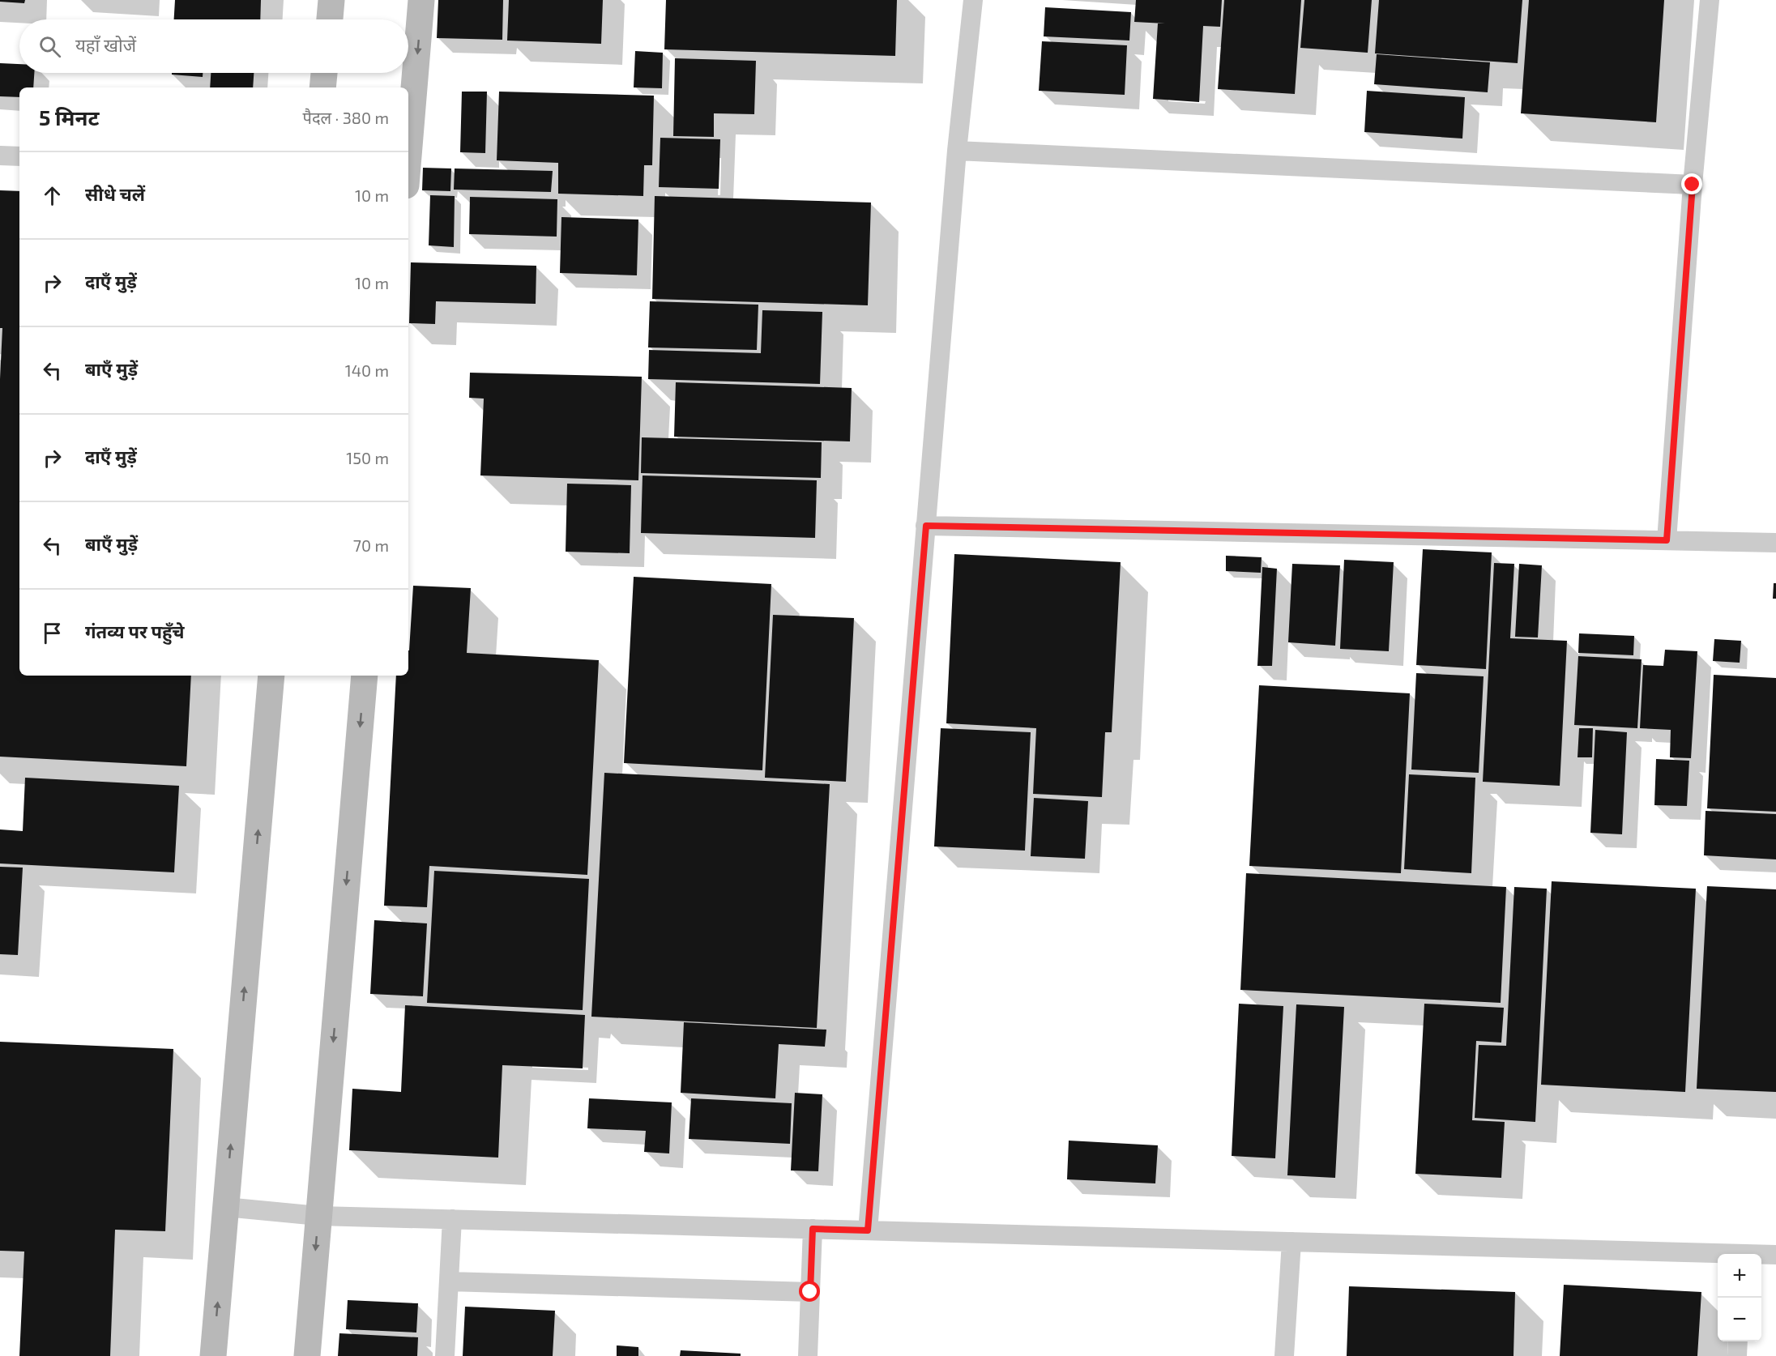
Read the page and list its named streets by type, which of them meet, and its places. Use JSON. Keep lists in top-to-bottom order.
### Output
{
  "page": {
    "search": "यहाँ खोजें",
    "heading": ["5 मिनट", "पैदल · 380 m"],
    "list": [
      ["सीधे चलें", "10 m"],
      ["दाएँ मुड़ें", "10 m"],
      ["बाएँ मुड़ें", "140 m"],
      ["दाएँ मुड़ें", "150 m"],
      ["बाएँ मुड़ें", "70 m"],
      "गंतव्य पर पहुँचे"
    ],
    "map_buttons": ["+", "−"]
  }
}
